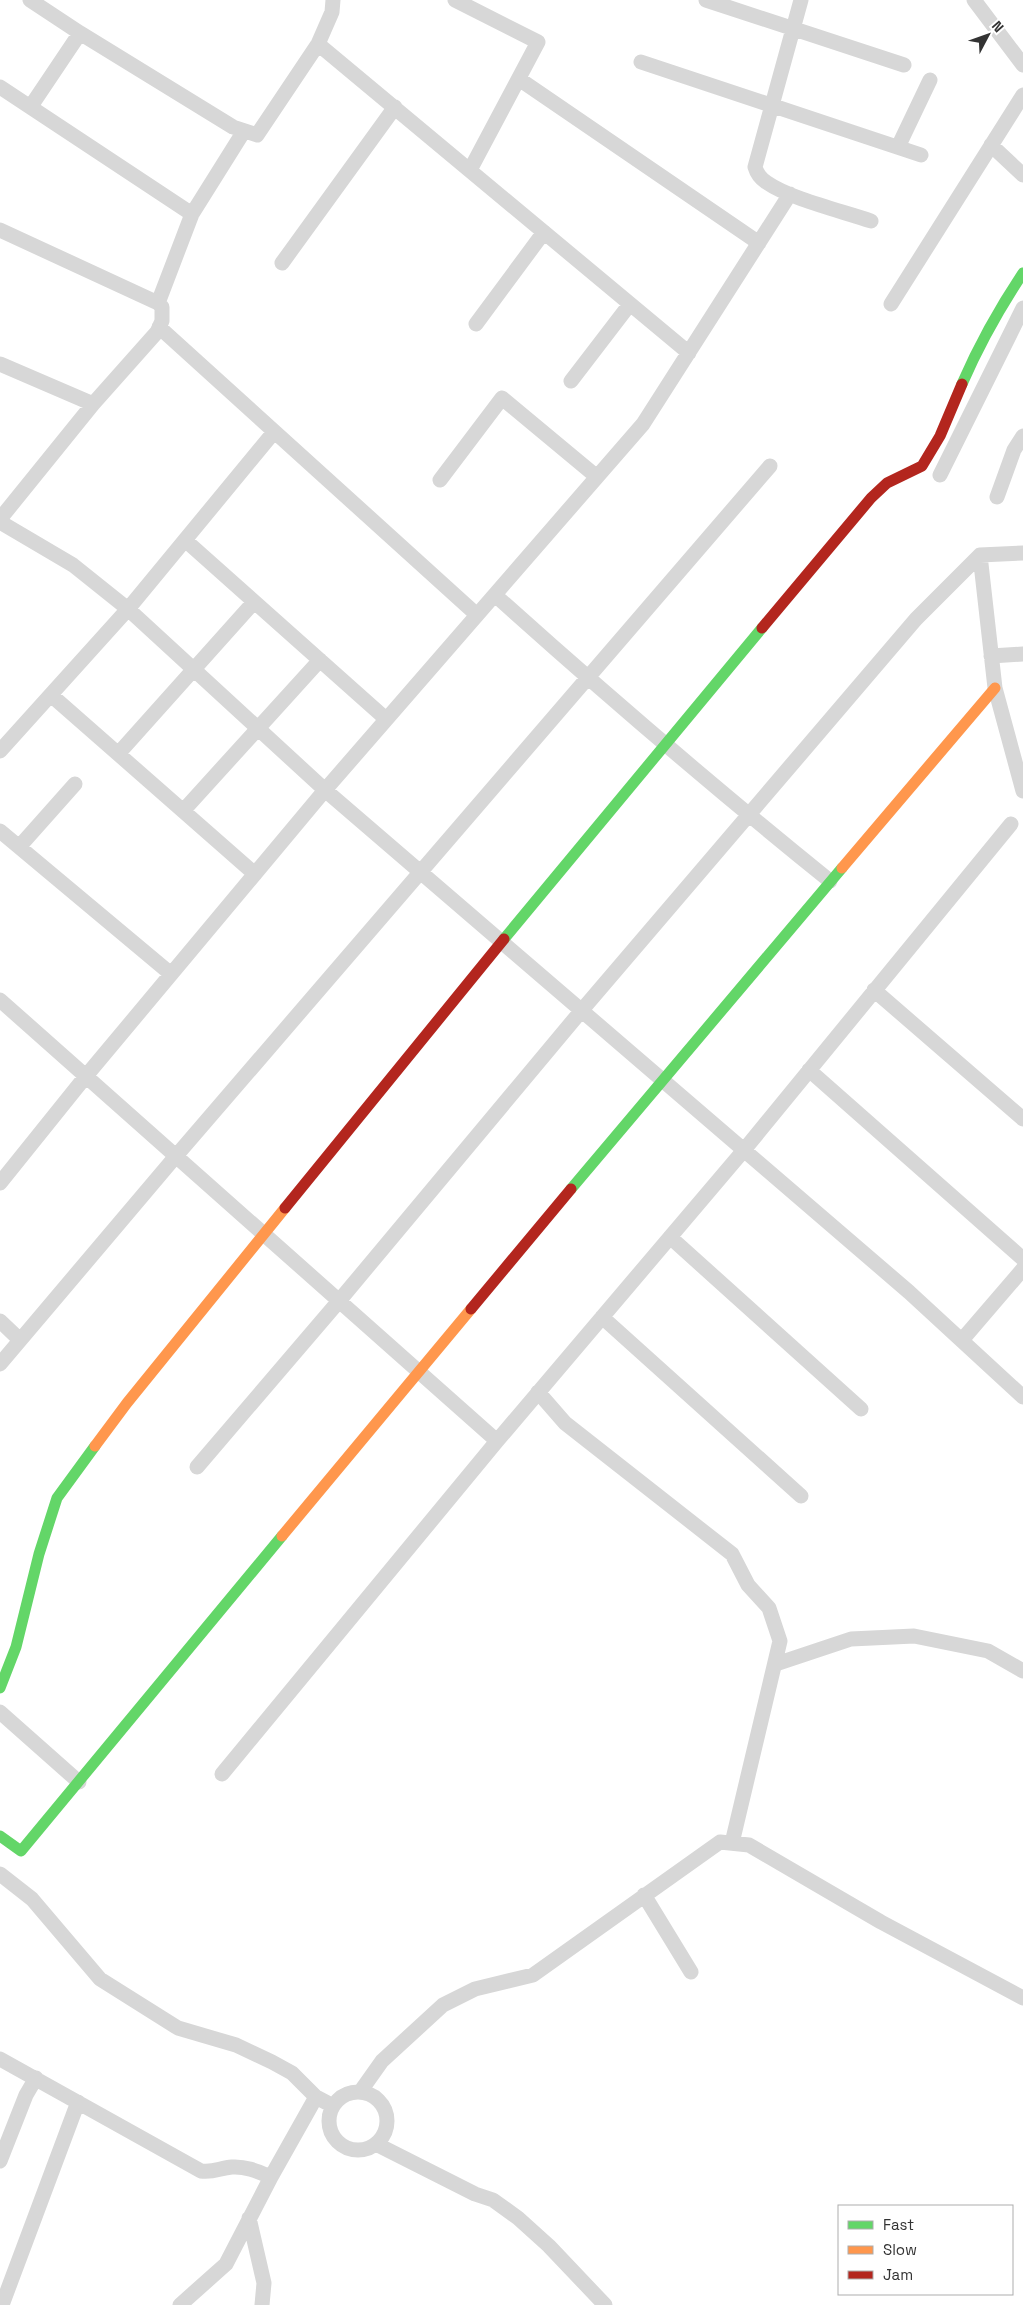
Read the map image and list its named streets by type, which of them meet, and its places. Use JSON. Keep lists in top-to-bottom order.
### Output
{
  "legend": ["Fast", "Slow", "Jam"],
  "north": "top right"
}
